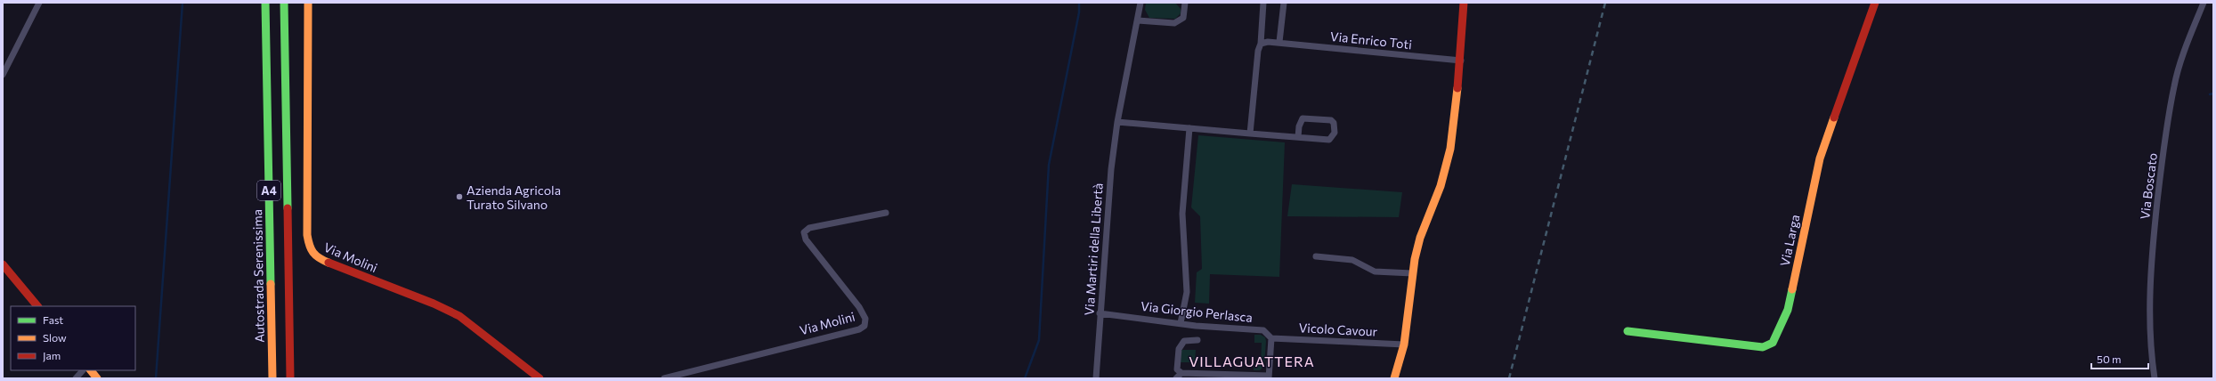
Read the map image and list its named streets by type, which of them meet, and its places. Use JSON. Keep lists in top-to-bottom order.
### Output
{
  "streets": {
    "main road": [
      "A4",
      "Via Larga",
      "Via Molini",
      "Autostrada Serenissima"
    ],
    "street": [
      "Via Enrico Toti",
      "Via Boscato",
      "Via Martiri della Libertà",
      "Via Giorgio Perlasca",
      "Vicolo Cavour"
    ]
  },
  "crossings": [
    ["Via Martiri della Libertà", "Via Giorgio Perlasca"],
    ["Via Giorgio Perlasca", "Vicolo Cavour"]
  ],
  "districts": ["VILLAGUATTERA"],
  "places": ["Azienda Agricola Turato Silvano"],
  "legend": ["Fast", "Slow", "Jam"],
  "scale_bar": "50 m"
}
